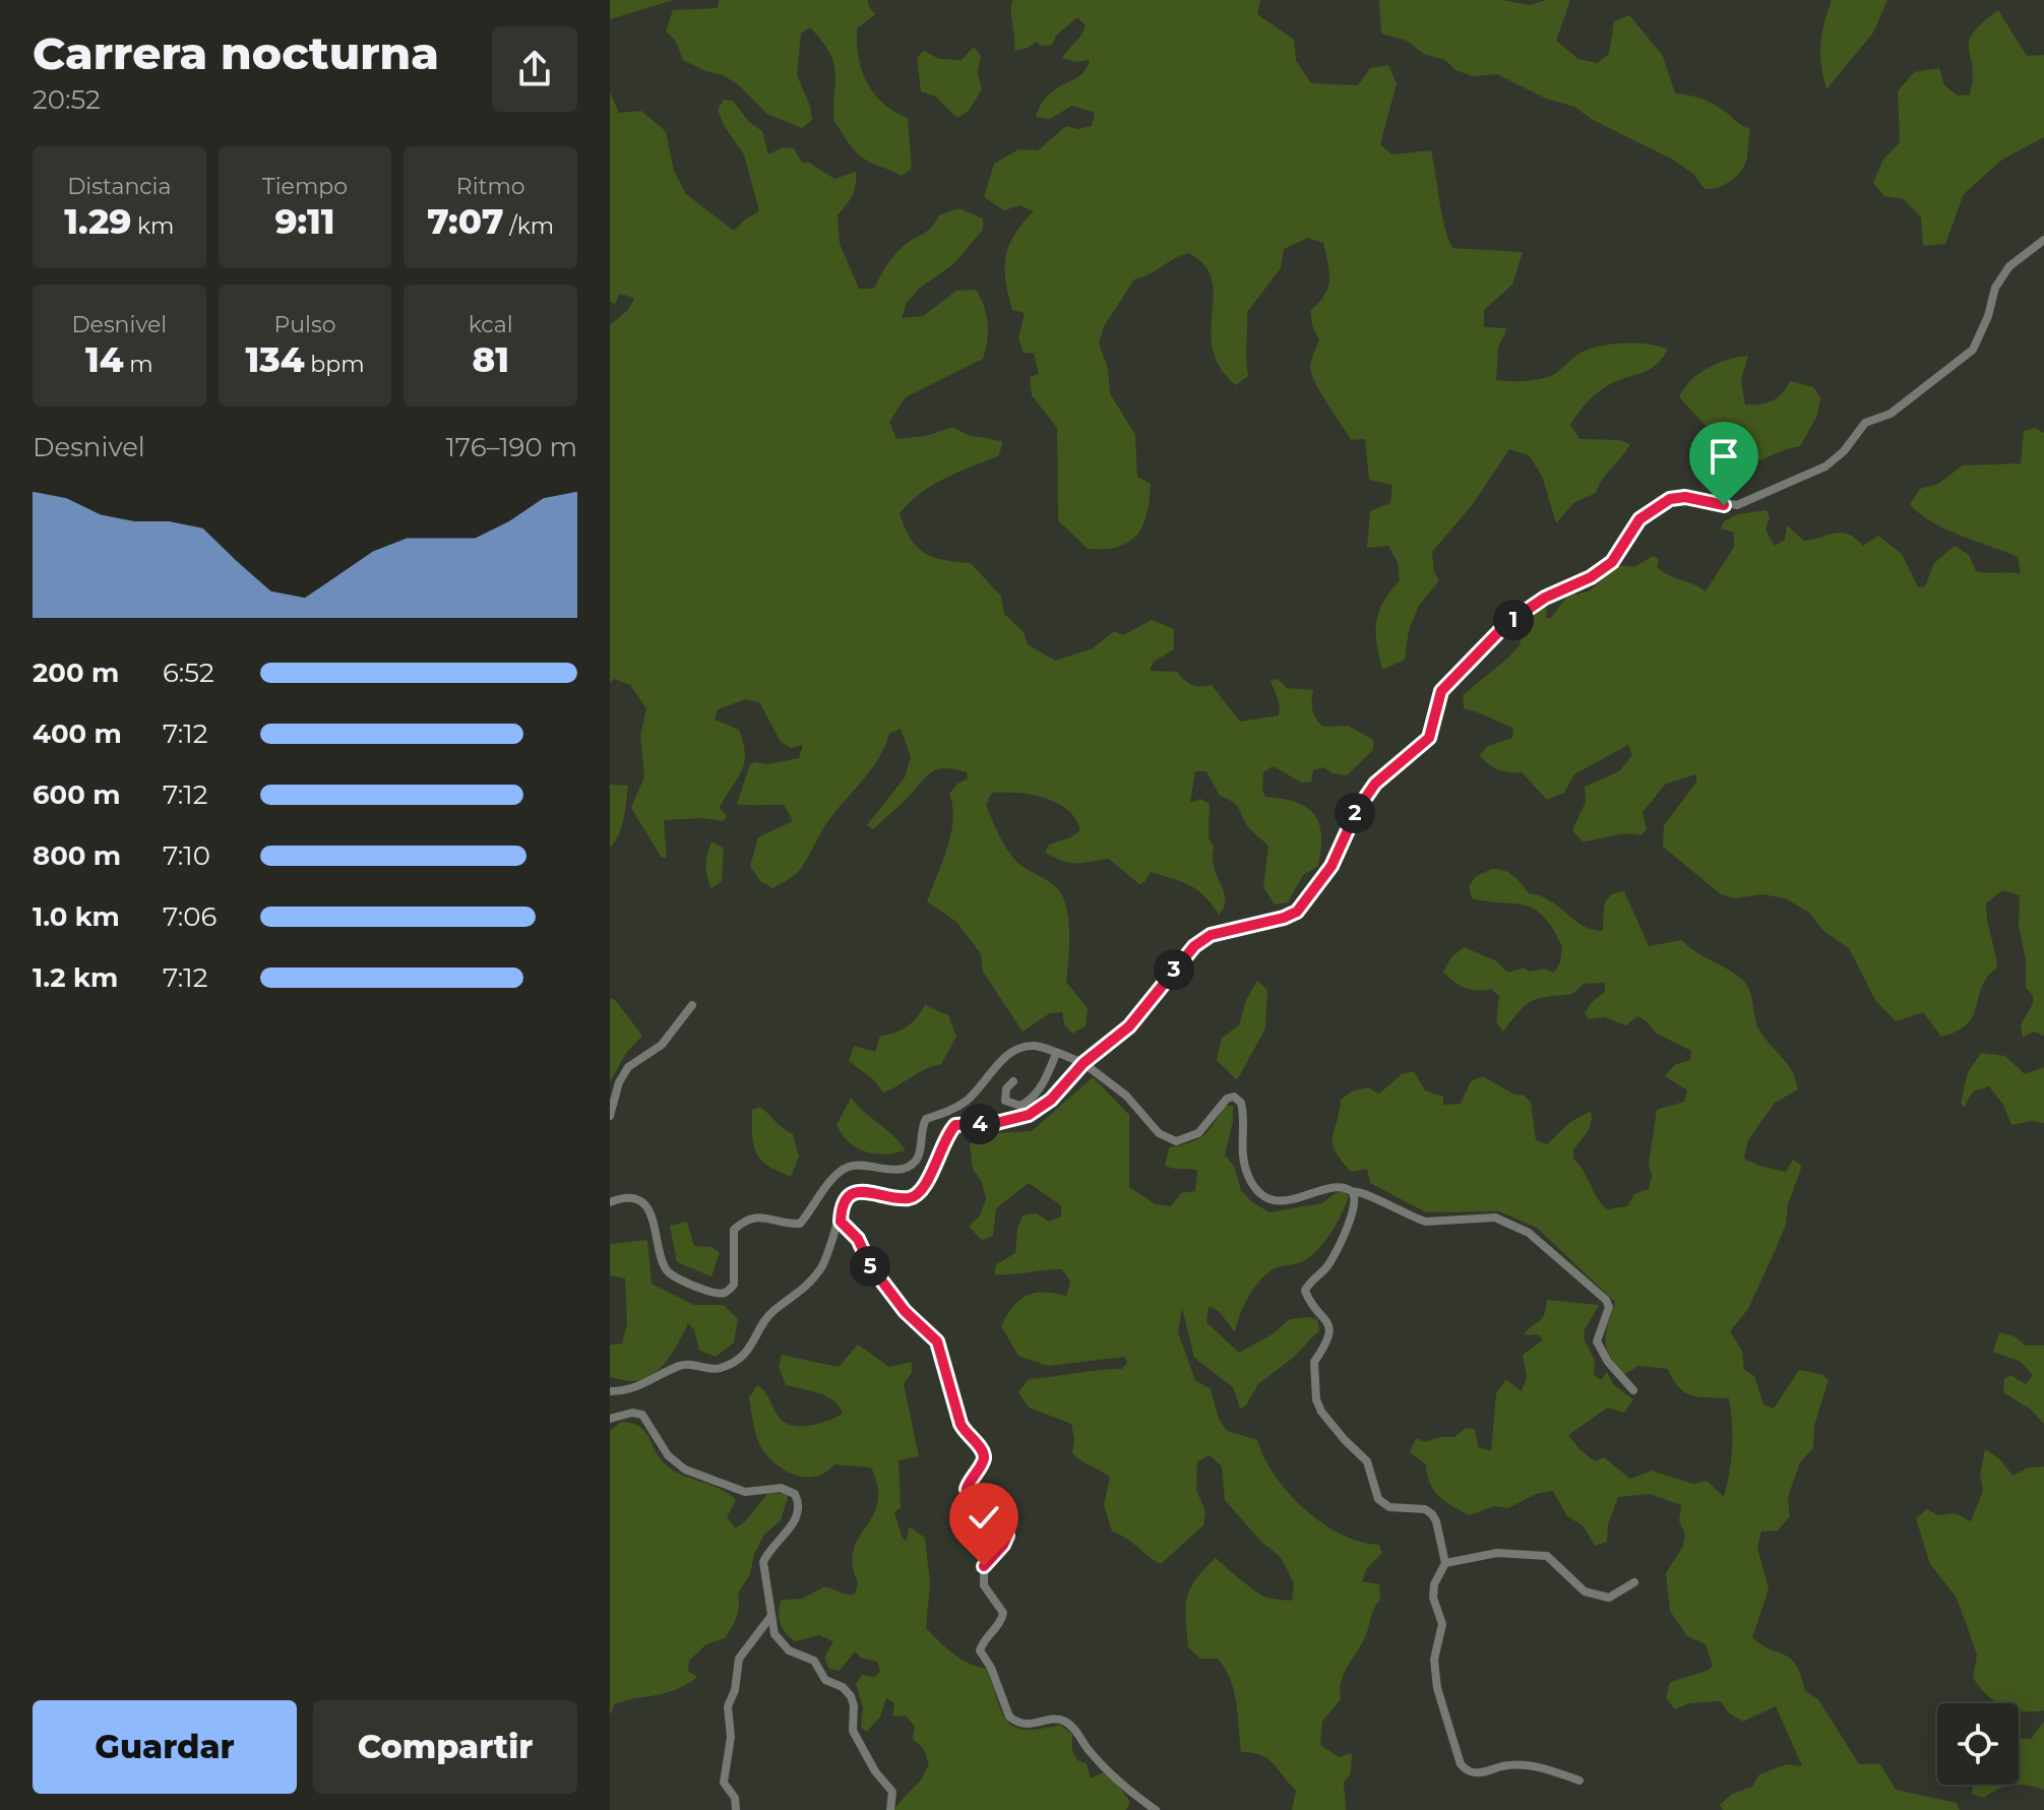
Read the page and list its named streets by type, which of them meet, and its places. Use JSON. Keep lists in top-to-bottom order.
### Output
{
  "page": {
    "heading": ["Carrera nocturna", "20:52"],
    "stats": [
      ["Distancia", "1.29 km"],
      ["Tiempo", "9:11"],
      ["Ritmo", "7:07 /km"],
      ["Desnivel", "14 m"],
      ["Pulso", "134 bpm"],
      ["kcal", "81"]
    ],
    "chart": ["Desnivel", "176–190 m"],
    "pins": [
      "1",
      "2",
      "3",
      "4",
      "5"
    ],
    "list": [
      {
        "name": "200 m",
        "note": "6:52"
      },
      {
        "name": "400 m",
        "note": "7:12"
      },
      {
        "name": "600 m",
        "note": "7:12"
      },
      {
        "name": "800 m",
        "note": "7:10"
      },
      {
        "name": "1.0 km",
        "note": "7:06"
      },
      {
        "name": "1.2 km",
        "note": "7:12"
      }
    ],
    "buttons": ["Guardar", "Compartir"]
  }
}
